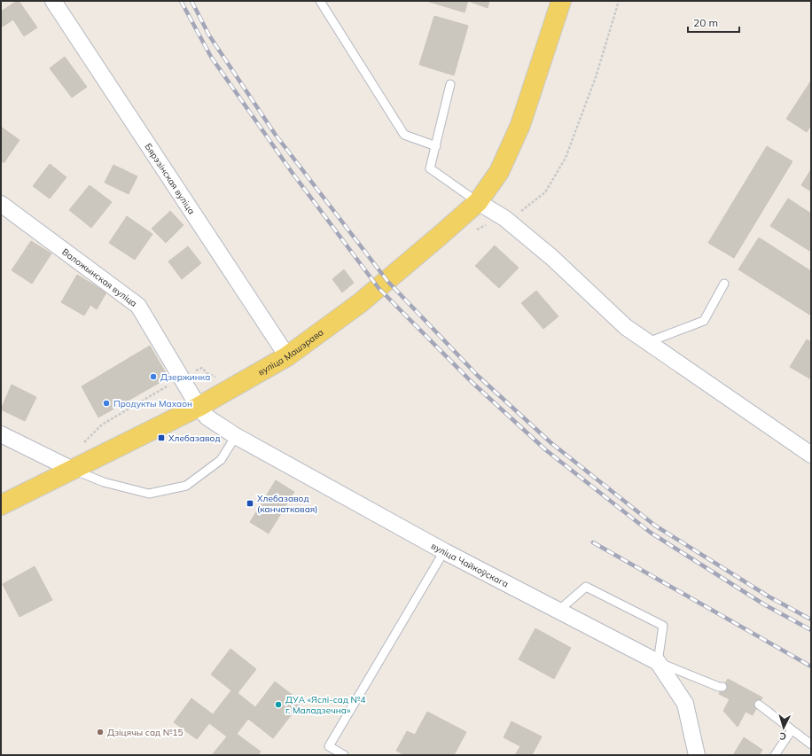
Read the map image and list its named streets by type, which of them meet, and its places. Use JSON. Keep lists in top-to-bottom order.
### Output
{
  "streets": {
    "main road": ["вуліца Машэрава"],
    "street": ["Бярэзінская вуліца", "Валожынская вуліца", "вуліца Чайкоўскага"]
  },
  "crossings": [
    ["Бярэзінская вуліца", "вуліца Машэрава"],
    ["Валожынская вуліца", "вуліца Машэрава"],
    ["Валожынская вуліца", "вуліца Чайкоўскага"],
    ["вуліца Машэрава", "вуліца Чайкоўскага"]
  ],
  "places": {
    "other": [
      "Дзержинка",
      "Продукты Махаон",
      "ДУА «Яслі-сад №4 г. Маладзечна»",
      "Дзіцячы сад №15"
    ],
    "transit": ["Хлебазавод", "Хлебазавод (канчатковая)"]
  },
  "scale_bar": "20 m",
  "north": "bottom"
}
